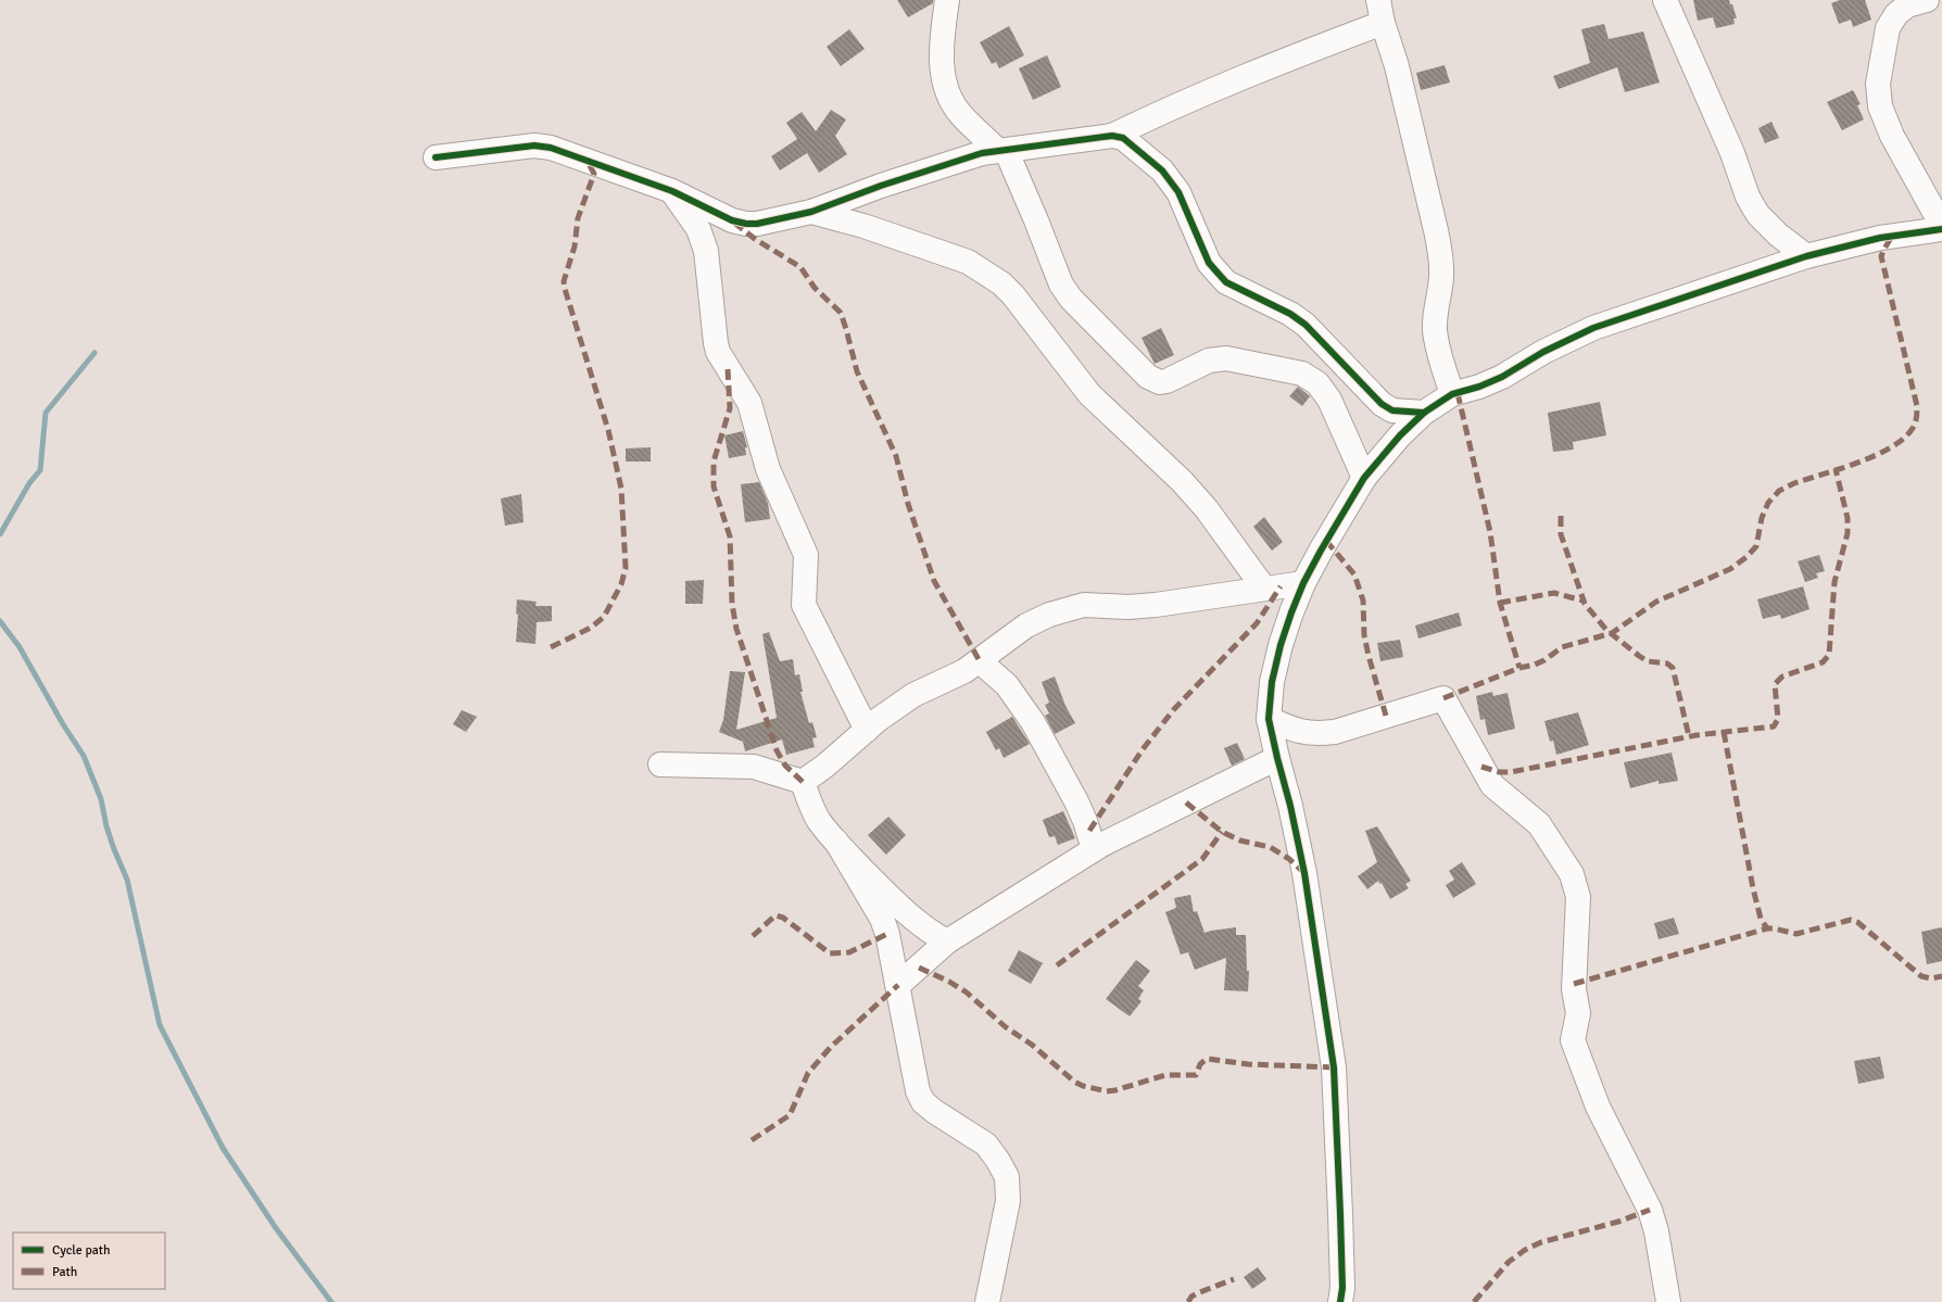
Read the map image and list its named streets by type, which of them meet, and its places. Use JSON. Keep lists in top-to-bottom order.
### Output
{
  "legend": ["Cycle path", "Path"]
}
